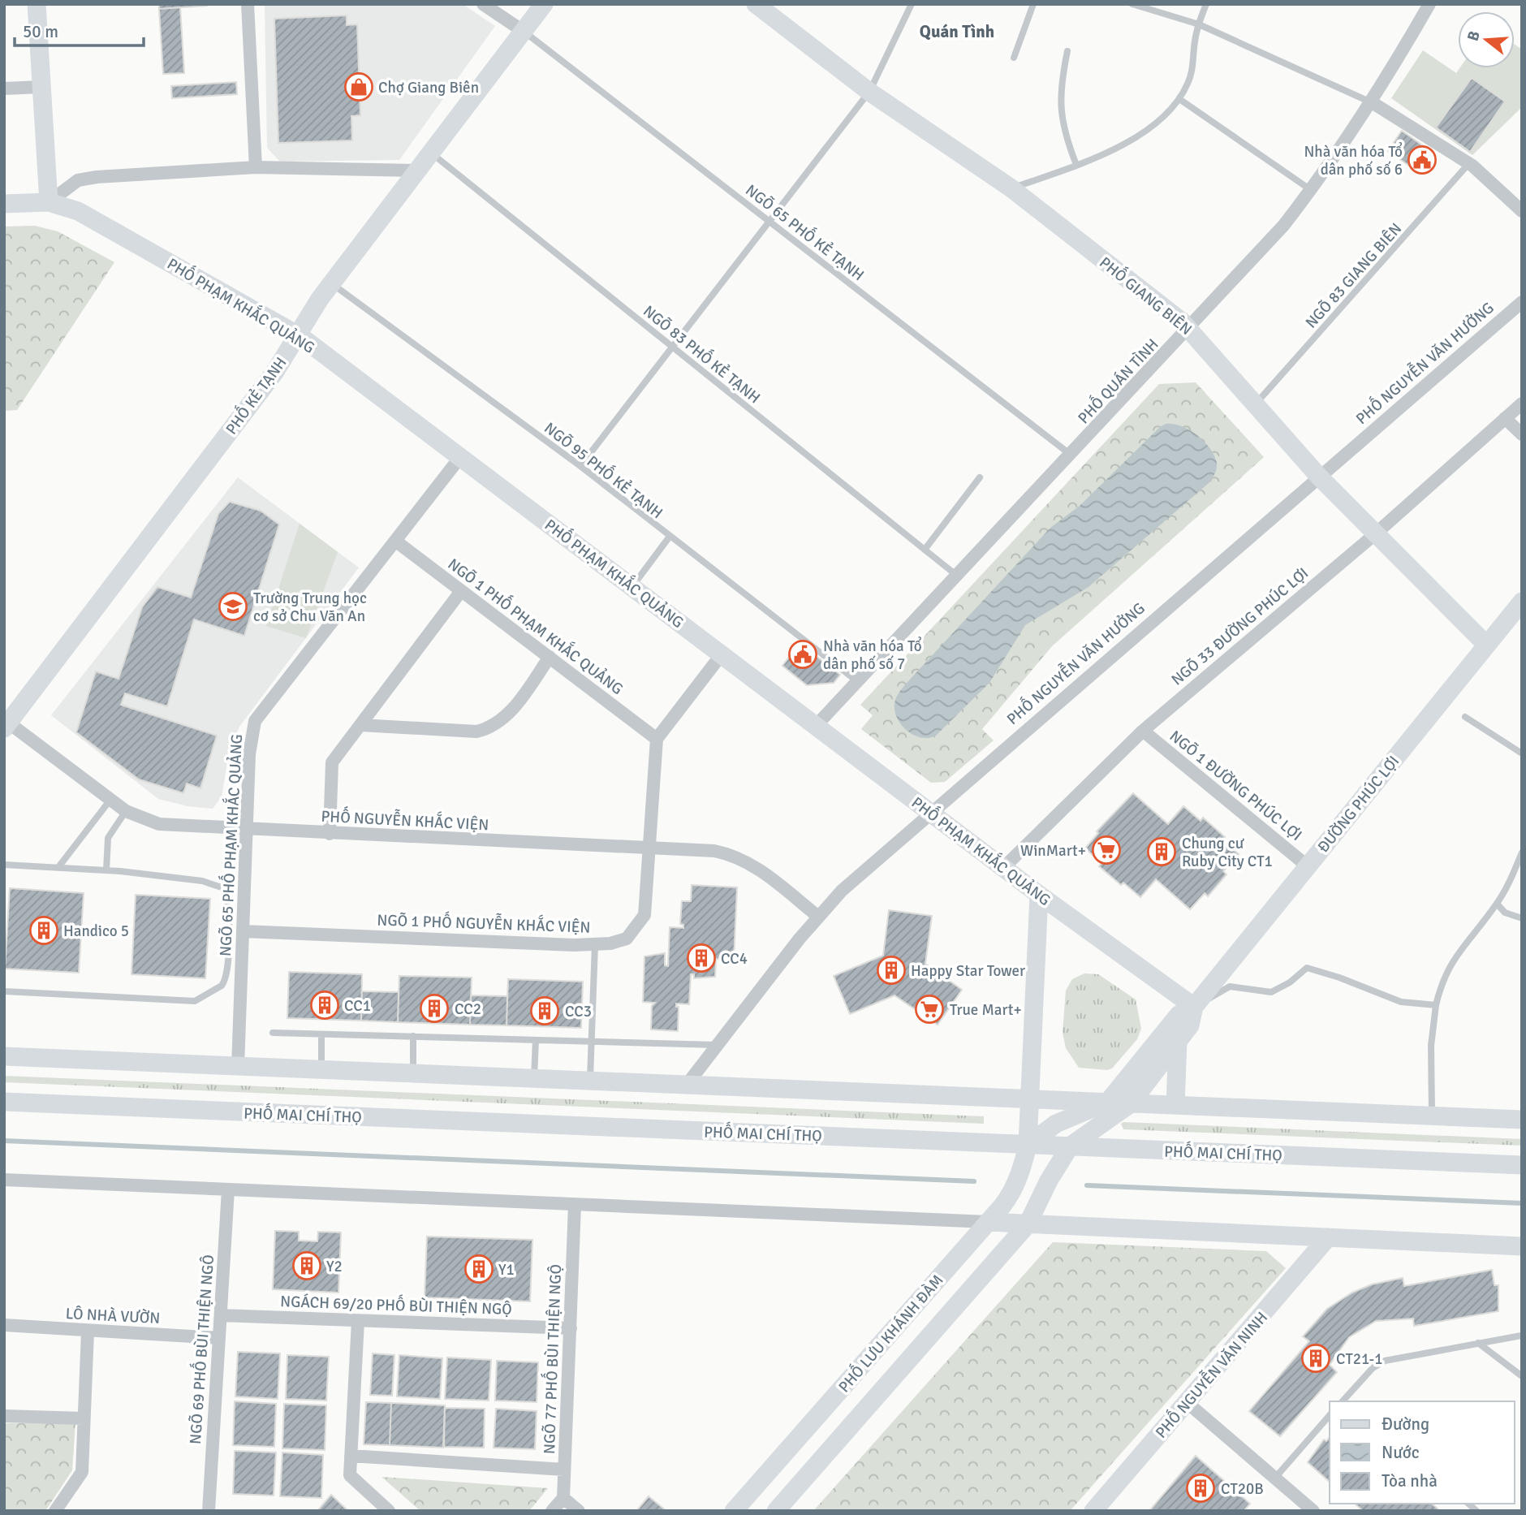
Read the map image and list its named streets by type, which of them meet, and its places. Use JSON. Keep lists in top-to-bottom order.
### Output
{
  "streets": {
    "street": [
      "PHỐ GIANG BIÊN",
      "PHỐ PHẠM KHẮC QUẢNG",
      "PHỐ NGUYỄN VĂN HƯỞNG",
      "PHỐ QUÁN TÌNH",
      "PHỐ KẺ TẠNH",
      "NGÕ 1 PHỐ PHẠM KHẮC QUẢNG",
      "NGÕ 33 ĐƯỜNG PHÚC LỢI",
      "NGÕ 1 ĐƯỜNG PHÚC LỢI",
      "ĐƯỜNG PHÚC LỢI",
      "PHỐ NGUYỄN KHẮC VIỆN",
      "NGÕ 65 PHỐ PHẠM KHẮC QUẢNG",
      "NGÕ 1 PHỐ NGUYỄN KHẮC VIỆN",
      "PHỐ MAI CHÍ THỌ",
      "NGÁCH 69/20 PHỐ BÙI THIỆN NGỘ",
      "LÔ NHÀ VƯỜN",
      "PHỐ LƯU KHÁNH ĐÀM",
      "NGÕ 69 PHỐ BÙI THIỆN NGÔ",
      "NGÕ 77 PHỐ BÙI THIỆN NGỘ",
      "PHỐ NGUYỄN VĂN NINH"
    ],
    "lane": [
      "NGÕ 65 PHỐ KẺ TẠNH",
      "NGÕ 83 GIANG BIÊN",
      "NGÕ 83 PHỐ KẺ TẠNH",
      "NGÕ 95 PHỐ KẺ TẠNH"
    ]
  },
  "crossings": [
    ["NGÕ 65 PHỐ KẺ TẠNH", "PHỐ QUÁN TÌNH"],
    ["NGÕ 65 PHỐ KẺ TẠNH", "PHỐ KẺ TẠNH"],
    ["NGÕ 83 GIANG BIÊN", "PHỐ GIANG BIÊN"],
    ["PHỐ GIANG BIÊN", "PHỐ NGUYỄN VĂN HƯỞNG"],
    ["PHỐ GIANG BIÊN", "PHỐ QUÁN TÌNH"],
    ["PHỐ GIANG BIÊN", "NGÕ 33 ĐƯỜNG PHÚC LỢI"],
    ["PHỐ GIANG BIÊN", "ĐƯỜNG PHÚC LỢI"],
    ["PHỐ PHẠM KHẮC QUẢNG", "PHỐ NGUYỄN VĂN HƯỞNG"],
    ["PHỐ PHẠM KHẮC QUẢNG", "PHỐ QUÁN TÌNH"],
    ["PHỐ PHẠM KHẮC QUẢNG", "PHỐ KẺ TẠNH"],
    ["PHỐ PHẠM KHẮC QUẢNG", "NGÕ 33 ĐƯỜNG PHÚC LỢI"],
    ["PHỐ PHẠM KHẮC QUẢNG", "ĐƯỜNG PHÚC LỢI"],
    ["PHỐ PHẠM KHẮC QUẢNG", "NGÕ 65 PHỐ PHẠM KHẮC QUẢNG"],
    ["PHỐ PHẠM KHẮC QUẢNG", "PHỐ LƯU KHÁNH ĐÀM"],
    ["NGÕ 83 PHỐ KẺ TẠNH", "PHỐ QUÁN TÌNH"],
    ["NGÕ 83 PHỐ KẺ TẠNH", "PHỐ KẺ TẠNH"],
    ["PHỐ NGUYỄN VĂN HƯỞNG", "PHỐ NGUYỄN KHẮC VIỆN"],
    ["PHỐ QUÁN TÌNH", "NGÕ 95 PHỐ KẺ TẠNH"],
    ["PHỐ KẺ TẠNH", "NGÕ 95 PHỐ KẺ TẠNH"],
    ["PHỐ KẺ TẠNH", "PHỐ NGUYỄN KHẮC VIỆN"],
    ["NGÕ 1 PHỐ PHẠM KHẮC QUẢNG", "NGÕ 65 PHỐ PHẠM KHẮC QUẢNG"],
    ["NGÕ 33 ĐƯỜNG PHÚC LỢI", "NGÕ 1 ĐƯỜNG PHÚC LỢI"],
    ["NGÕ 1 ĐƯỜNG PHÚC LỢI", "ĐƯỜNG PHÚC LỢI"],
    ["ĐƯỜNG PHÚC LỢI", "PHỐ MAI CHÍ THỌ"],
    ["ĐƯỜNG PHÚC LỢI", "PHỐ LƯU KHÁNH ĐÀM"],
    ["PHỐ NGUYỄN KHẮC VIỆN", "NGÕ 65 PHỐ PHẠM KHẮC QUẢNG"],
    ["PHỐ NGUYỄN KHẮC VIỆN", "NGÕ 1 PHỐ NGUYỄN KHẮC VIỆN"],
    ["NGÕ 65 PHỐ PHẠM KHẮC QUẢNG", "NGÕ 1 PHỐ NGUYỄN KHẮC VIỆN"],
    ["PHỐ MAI CHÍ THỌ", "PHỐ LƯU KHÁNH ĐÀM"],
    ["NGÁCH 69/20 PHỐ BÙI THIỆN NGỘ", "NGÕ 69 PHỐ BÙI THIỆN NGÔ"],
    ["NGÁCH 69/20 PHỐ BÙI THIỆN NGỘ", "NGÕ 77 PHỐ BÙI THIỆN NGỘ"],
    ["LÔ NHÀ VƯỜN", "NGÕ 69 PHỐ BÙI THIỆN NGÔ"]
  ],
  "districts": ["Quán Tình"],
  "places": {
    "shop": ["Chợ Giang Biên"],
    "public building": ["Nhà văn hóa Tổ dân phố số 6", "Nhà văn hóa Tổ dân phố số 7"],
    "school or university": ["Trường Trung học cơ sở Chu Văn An"],
    "supermarket": ["WinMart+", "True Mart+"],
    "building": [
      "Chung cư Ruby City CT1",
      "Handico 5",
      "CC4",
      "Happy Star Tower",
      "CC1",
      "CC2",
      "CC3",
      "Y2",
      "Y1",
      "CT21-1",
      "CT20B"
    ]
  },
  "legend": ["Đường", "Nước", "Tòa nhà"],
  "scale_bar": "50 m",
  "north": "left"
}
